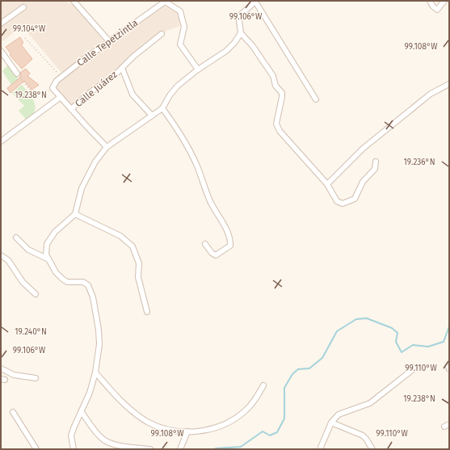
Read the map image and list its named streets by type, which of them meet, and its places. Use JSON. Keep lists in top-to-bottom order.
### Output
{
  "streets": {
    "street": ["Calle Tepetzintla", "Calle Juárez"]
  },
  "coordinates": [
    "99.106°W",
    "99.104°W",
    "99.108°W",
    "19.238°N",
    "19.236°N",
    "19.240°N",
    "99.110°W"
  ]
}
